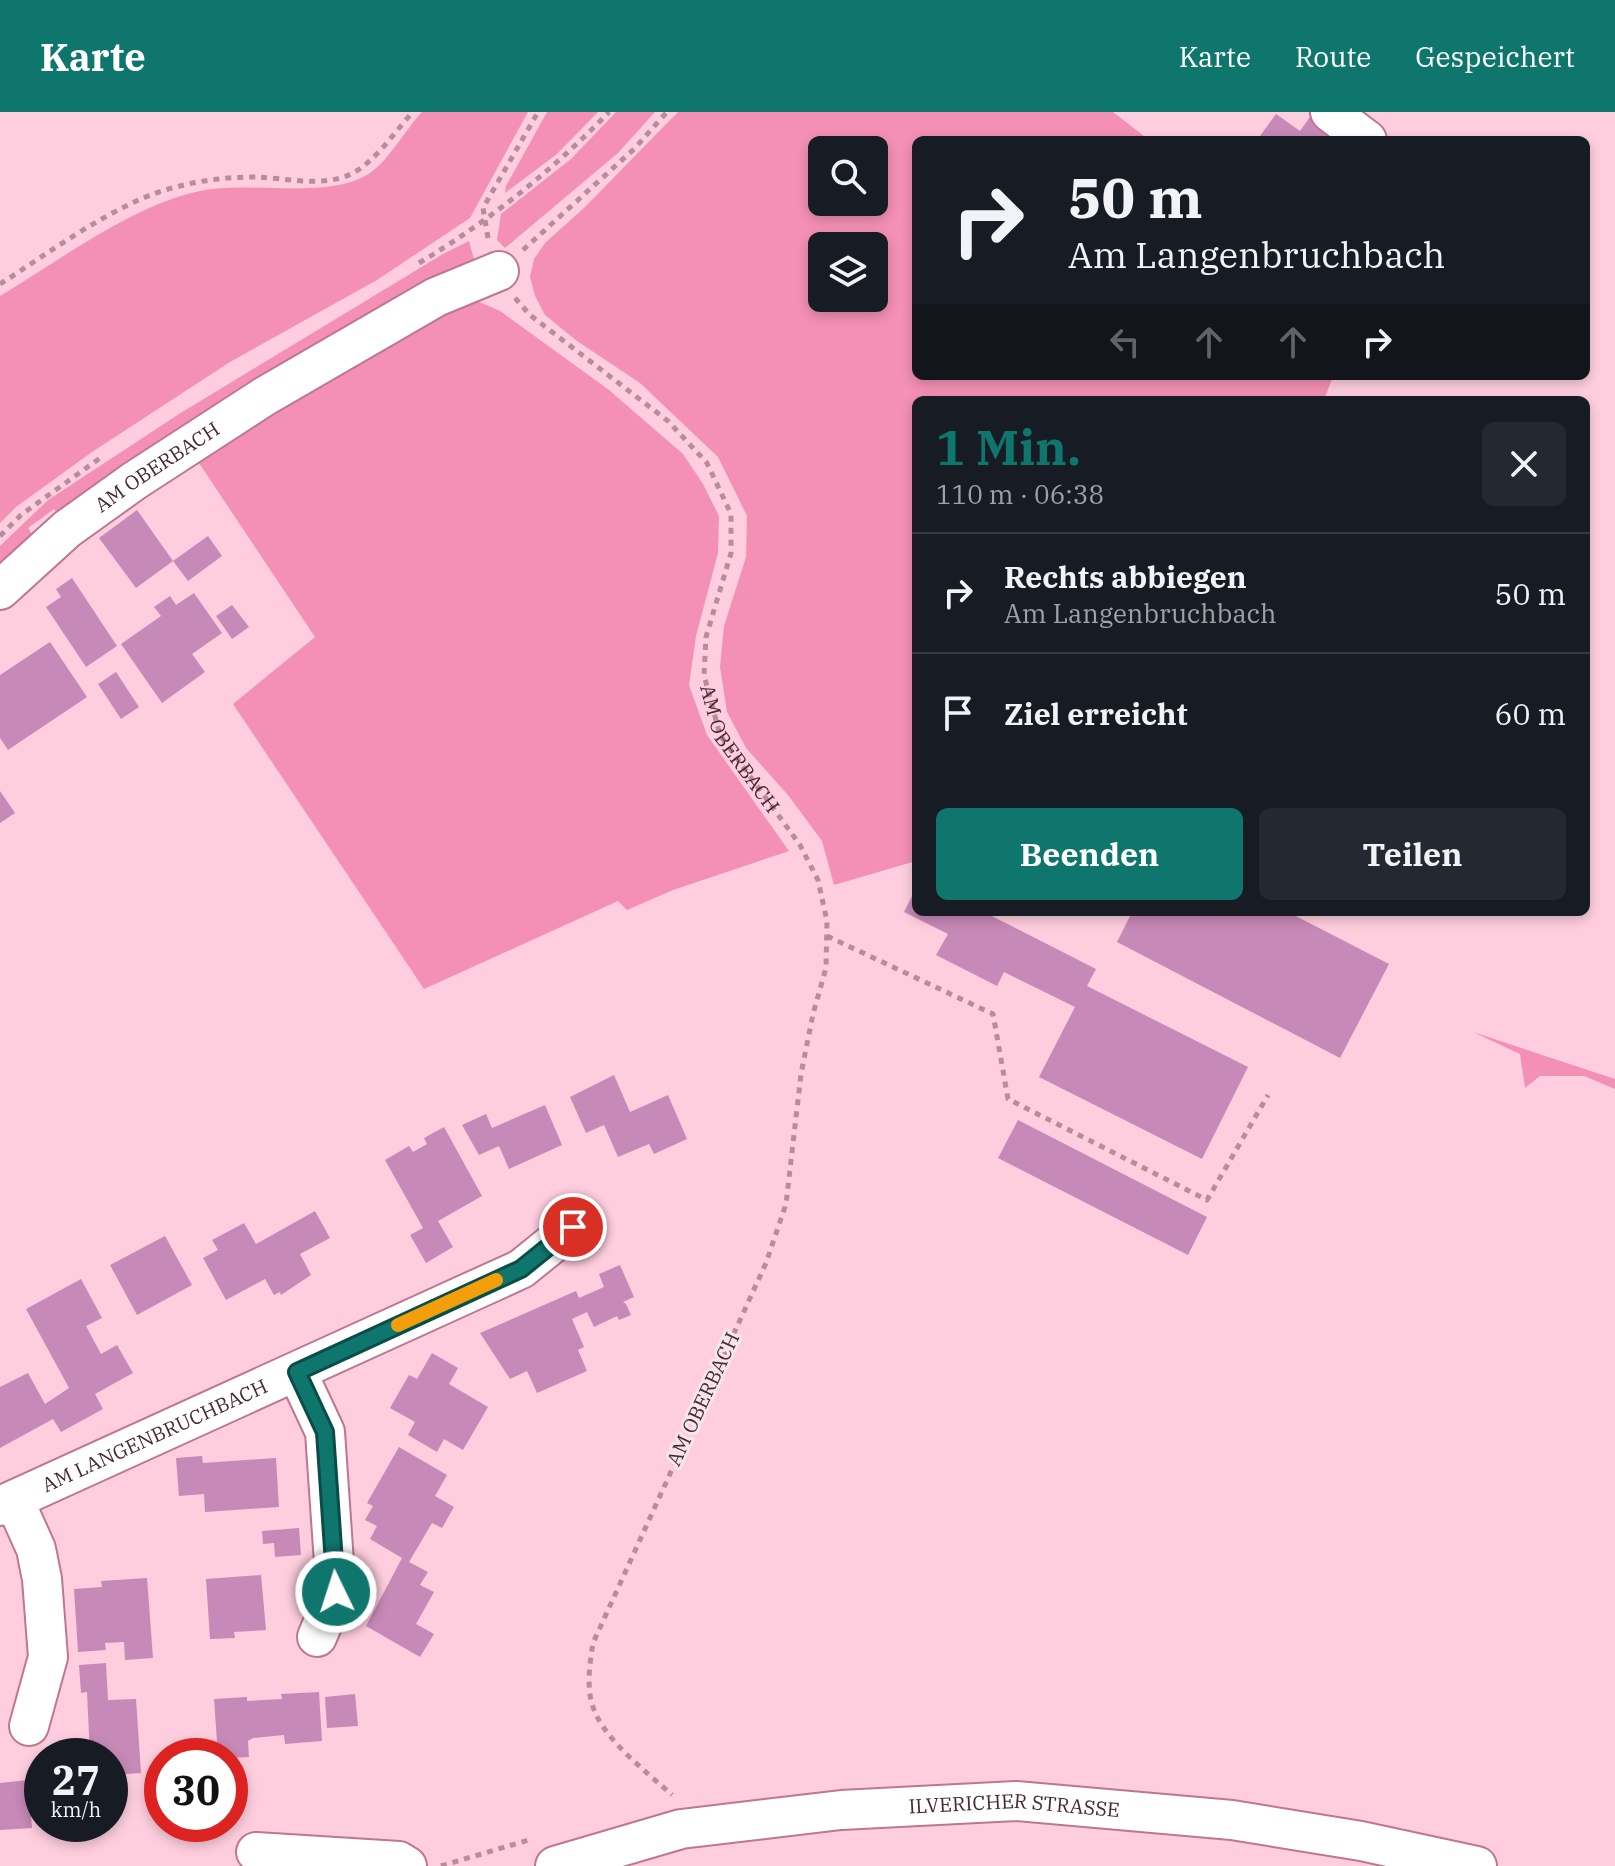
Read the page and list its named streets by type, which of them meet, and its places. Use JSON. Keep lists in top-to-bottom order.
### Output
{
  "streets": {
    "street": ["AM OBERBACH", "AM LANGENBRUCHBACH", "ILVERICHER STRASSE"]
  },
  "crossings": [
    ["AM OBERBACH", "ILVERICHER STRASSE"]
  ],
  "page": {
    "header": "Karte",
    "nav": ["Karte", "Route", "Gespeichert"],
    "turn": ["50 m", "Am Langenbruchbach"],
    "heading": ["1 Min.", "110 m · 06:38"],
    "list": [
      {
        "name": "Rechts abbiegen",
        "note": "Am Langenbruchbach",
        "value": "50 m"
      },
      {
        "name": "Ziel erreicht",
        "value": "60 m"
      }
    ],
    "buttons": ["Beenden", "Teilen"],
    "speed": "27 km/h",
    "limit": "30"
  }
}
